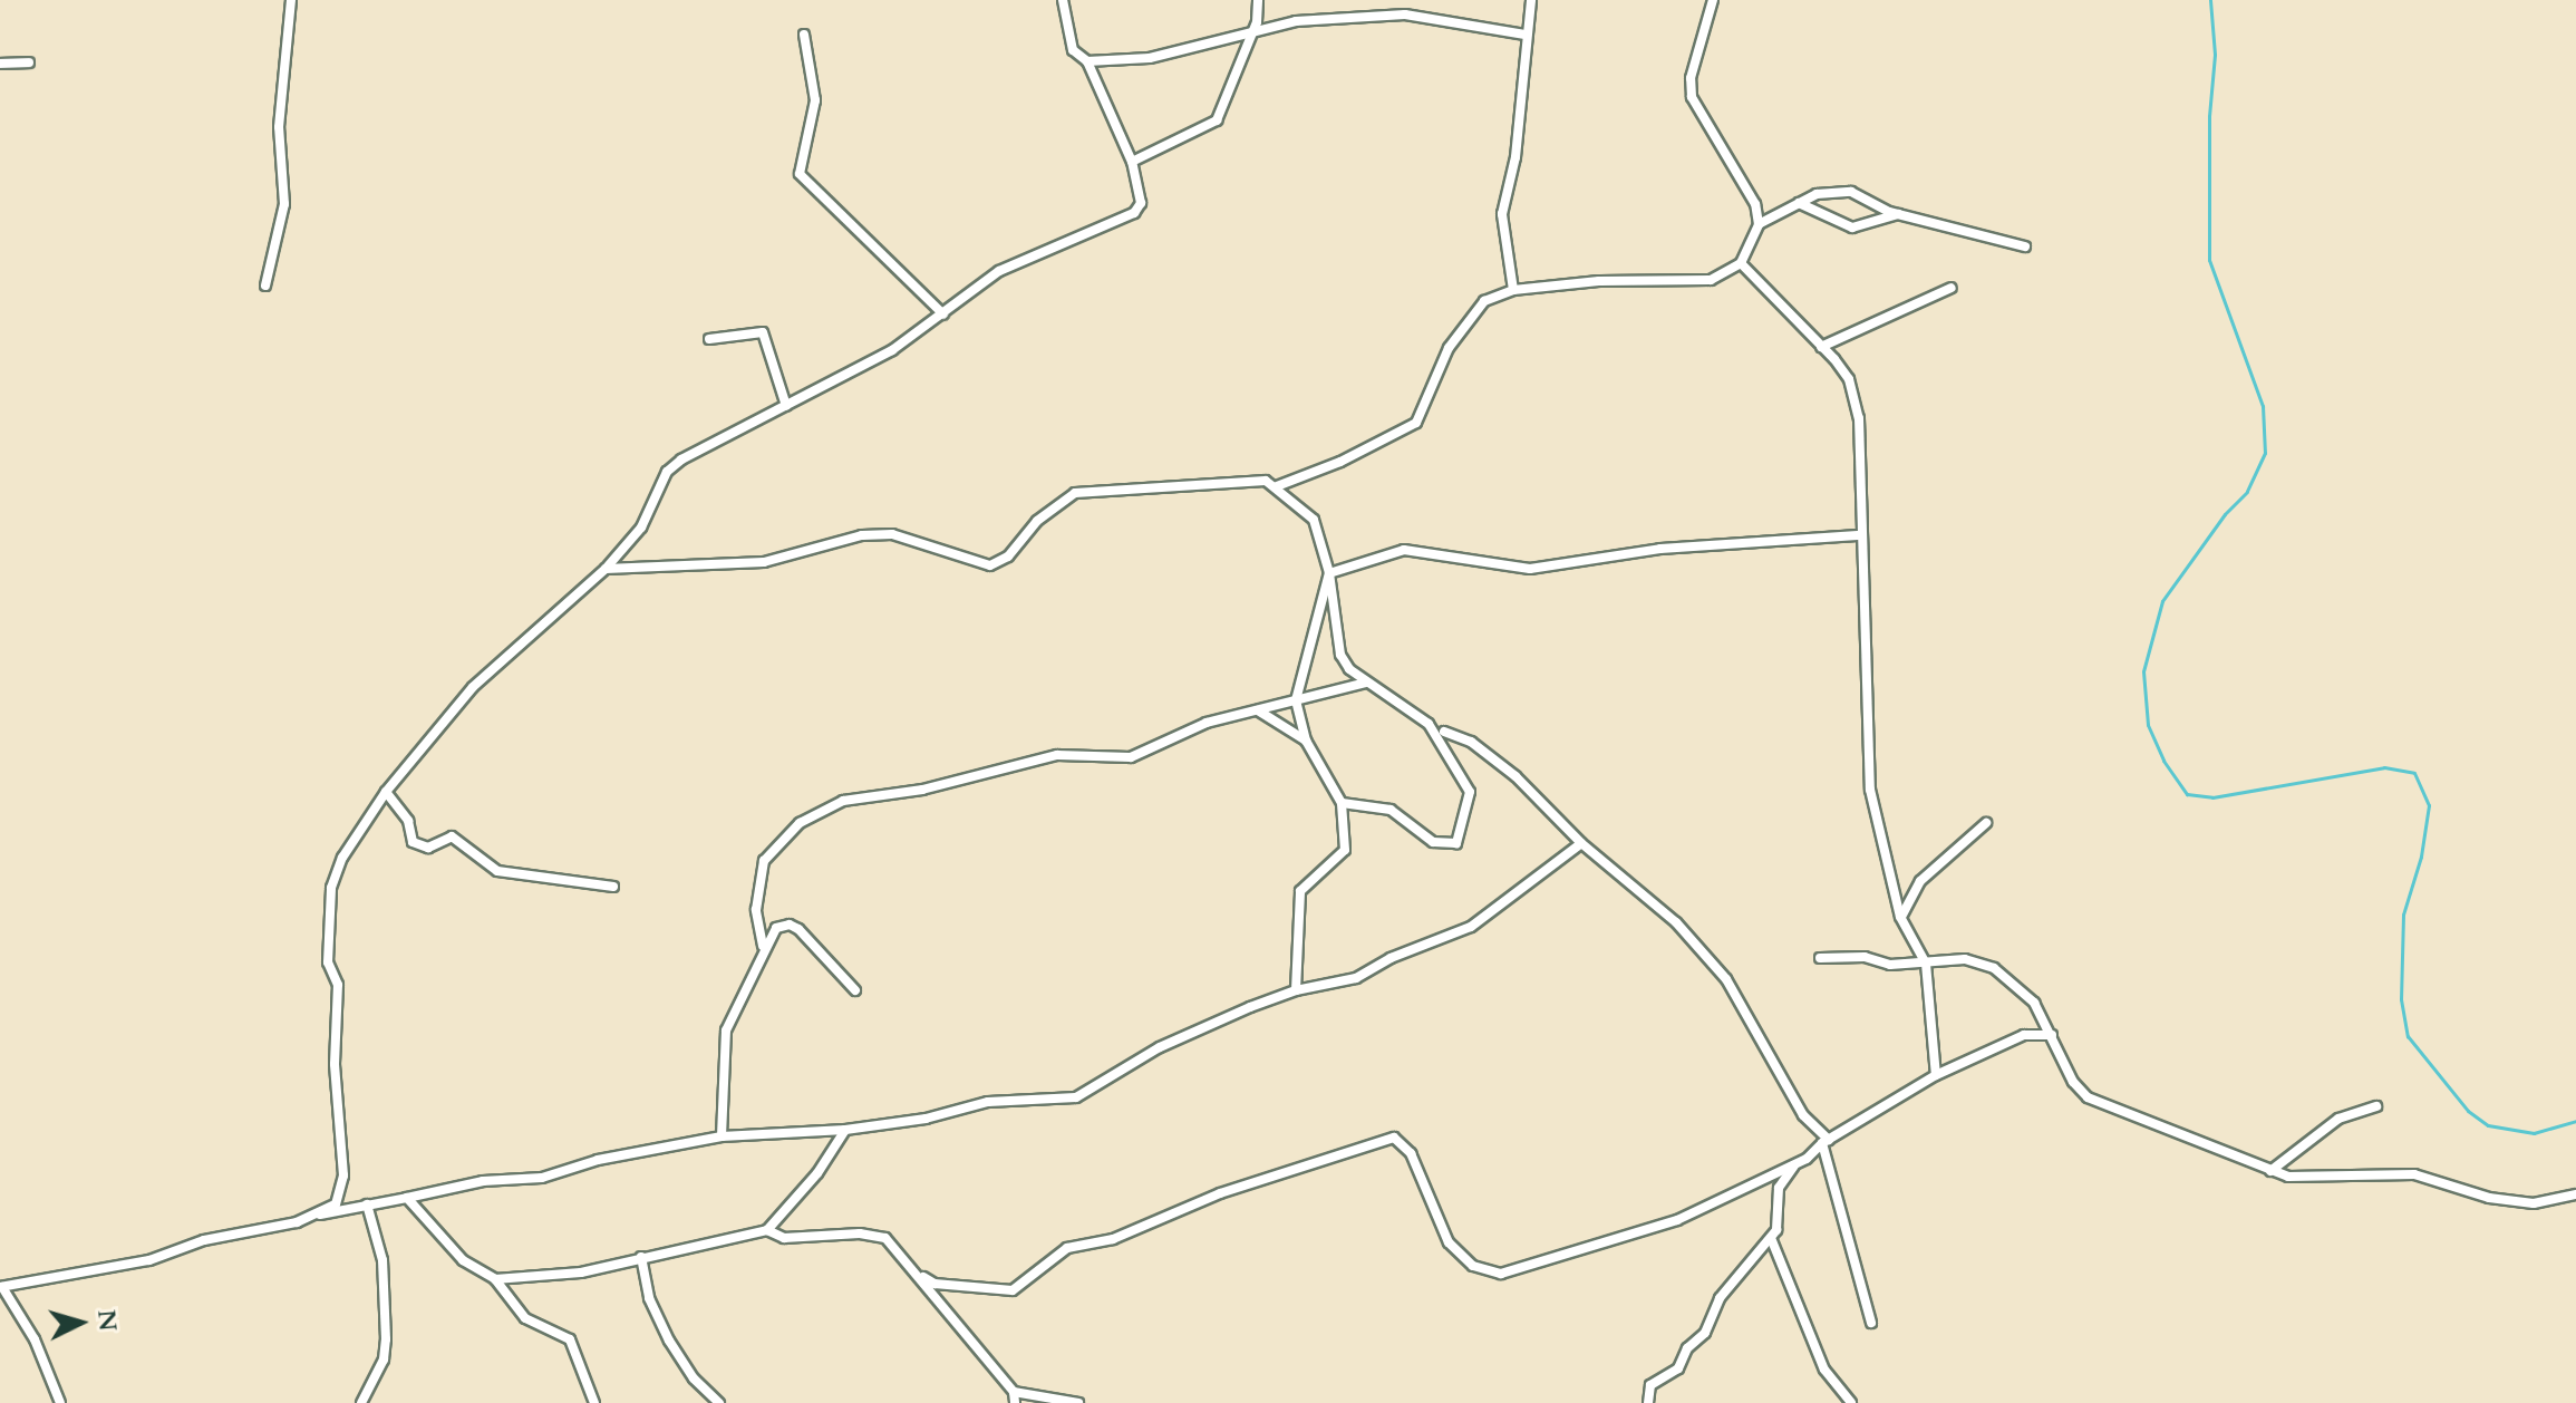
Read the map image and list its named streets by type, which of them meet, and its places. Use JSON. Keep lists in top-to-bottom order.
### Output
{
  "north": "right"
}
